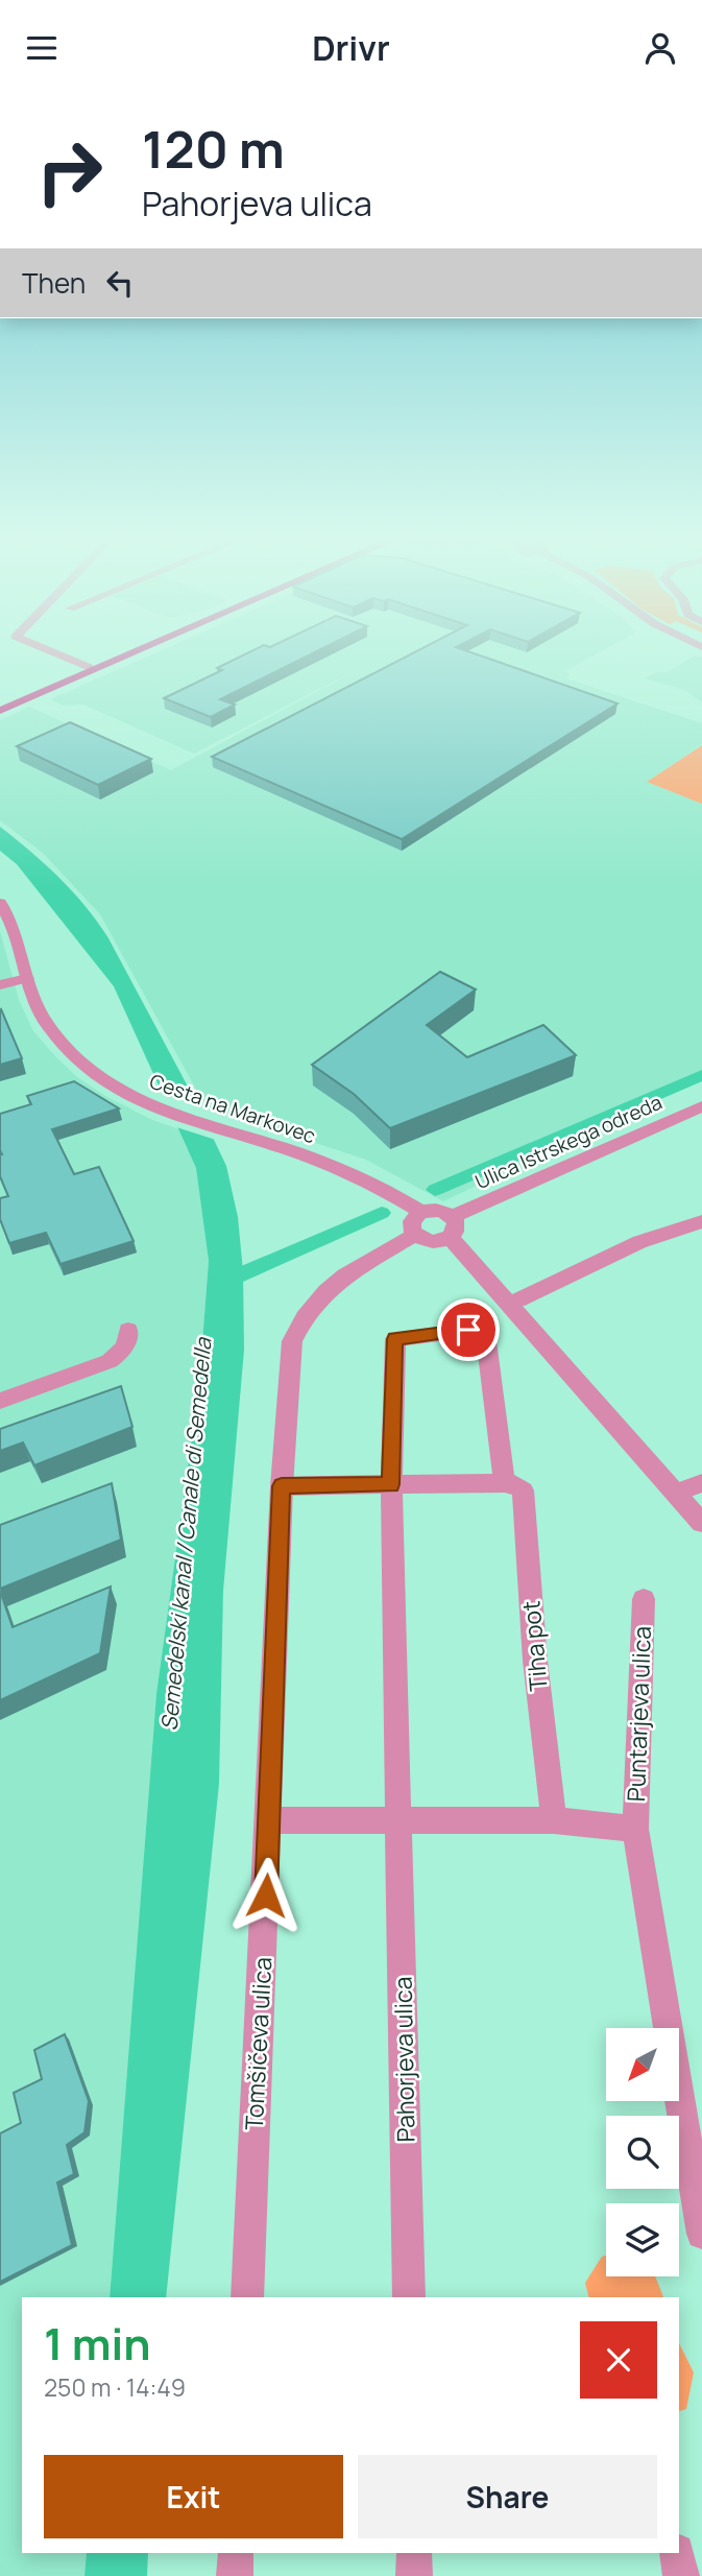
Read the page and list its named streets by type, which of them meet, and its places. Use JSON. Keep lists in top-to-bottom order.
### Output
{
  "streets": {
    "street": [
      "Cesta na Markovec",
      "Ulica Istrskega odreda",
      "Tiha pot",
      "Puntarjeva ulica",
      "Tomšičeva ulica",
      "Pahorjeva ulica"
    ]
  },
  "crossings": [
    ["Cesta na Markovec", "Tomšičeva ulica"],
    ["Tiha pot", "Puntarjeva ulica"],
    ["Tiha pot", "Pahorjeva ulica"]
  ],
  "water": ["Semedelski kanal / Canale di Semedella"],
  "north": "bottom left",
  "page": {
    "header": "Drivr",
    "turn": ["120 m", "Pahorjeva ulica"],
    "then": "Then",
    "heading": ["1 min", "250 m · 14:49"],
    "buttons": ["Exit", "Share"]
  }
}
